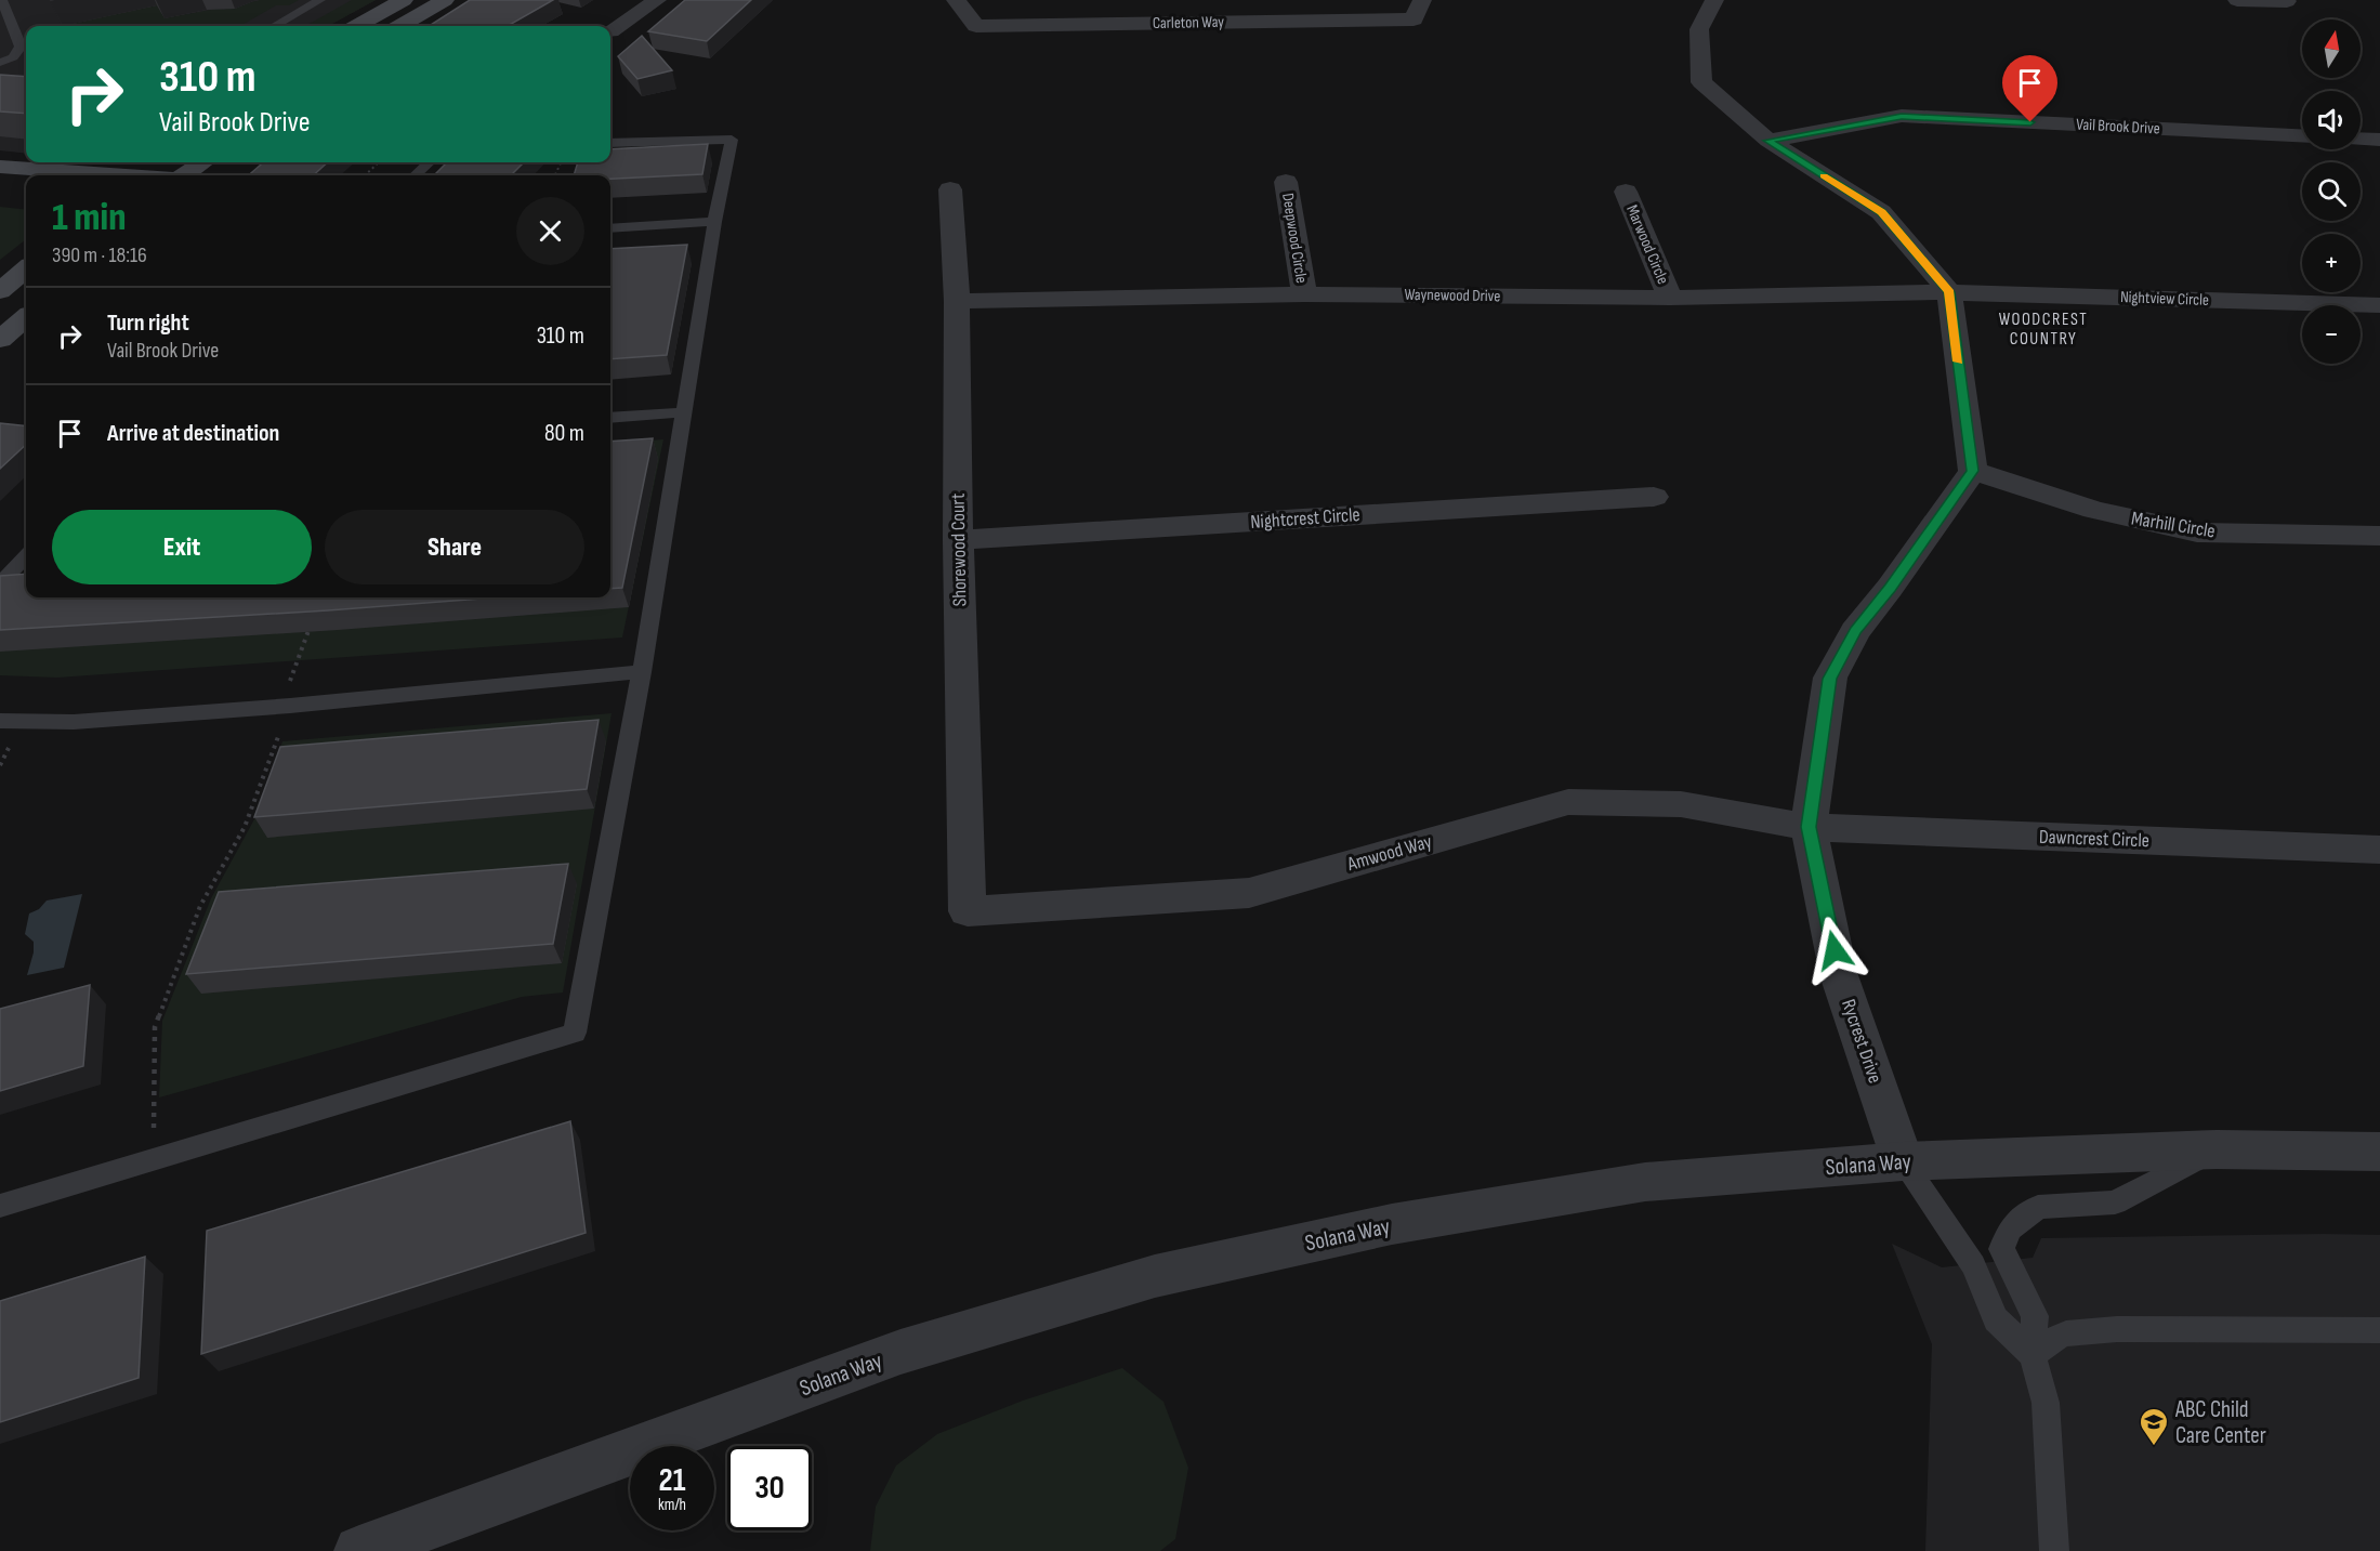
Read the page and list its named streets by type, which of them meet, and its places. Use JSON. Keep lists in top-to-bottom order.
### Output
{
  "streets": {
    "street": [
      "Carleton Way",
      "Vail Brook Drive",
      "Deepwood Circle",
      "Marwood Circle",
      "Waynewood Drive",
      "Nightview Circle",
      "Nightcrest Circle",
      "Marhill Circle",
      "Shorewood Court",
      "Dawncrest Circle",
      "Amwood Way",
      "Rycrest Drive",
      "Solana Way"
    ]
  },
  "crossings": [
    ["Deepwood Circle", "Waynewood Drive"],
    ["Marwood Circle", "Waynewood Drive"],
    ["Waynewood Drive", "Nightview Circle"],
    ["Waynewood Drive", "Shorewood Court"],
    ["Nightcrest Circle", "Shorewood Court"],
    ["Marhill Circle", "Rycrest Drive"],
    ["Shorewood Court", "Amwood Way"],
    ["Dawncrest Circle", "Amwood Way"],
    ["Dawncrest Circle", "Rycrest Drive"],
    ["Amwood Way", "Rycrest Drive"],
    ["Rycrest Drive", "Solana Way"]
  ],
  "districts": ["WOODCREST COUNTRY"],
  "places": {
    "school or university": ["ABC Child Care Center"]
  },
  "north": "top",
  "page": {
    "map_buttons": ["+", "−"],
    "turn": ["310 m", "Vail Brook Drive"],
    "heading": ["1 min", "390 m · 18:16"],
    "list": [
      {
        "name": "Turn right",
        "note": "Vail Brook Drive",
        "value": "310 m"
      },
      {
        "name": "Arrive at destination",
        "value": "80 m"
      }
    ],
    "buttons": ["Exit", "Share"],
    "speed": "21 km/h",
    "limit": "30"
  }
}
